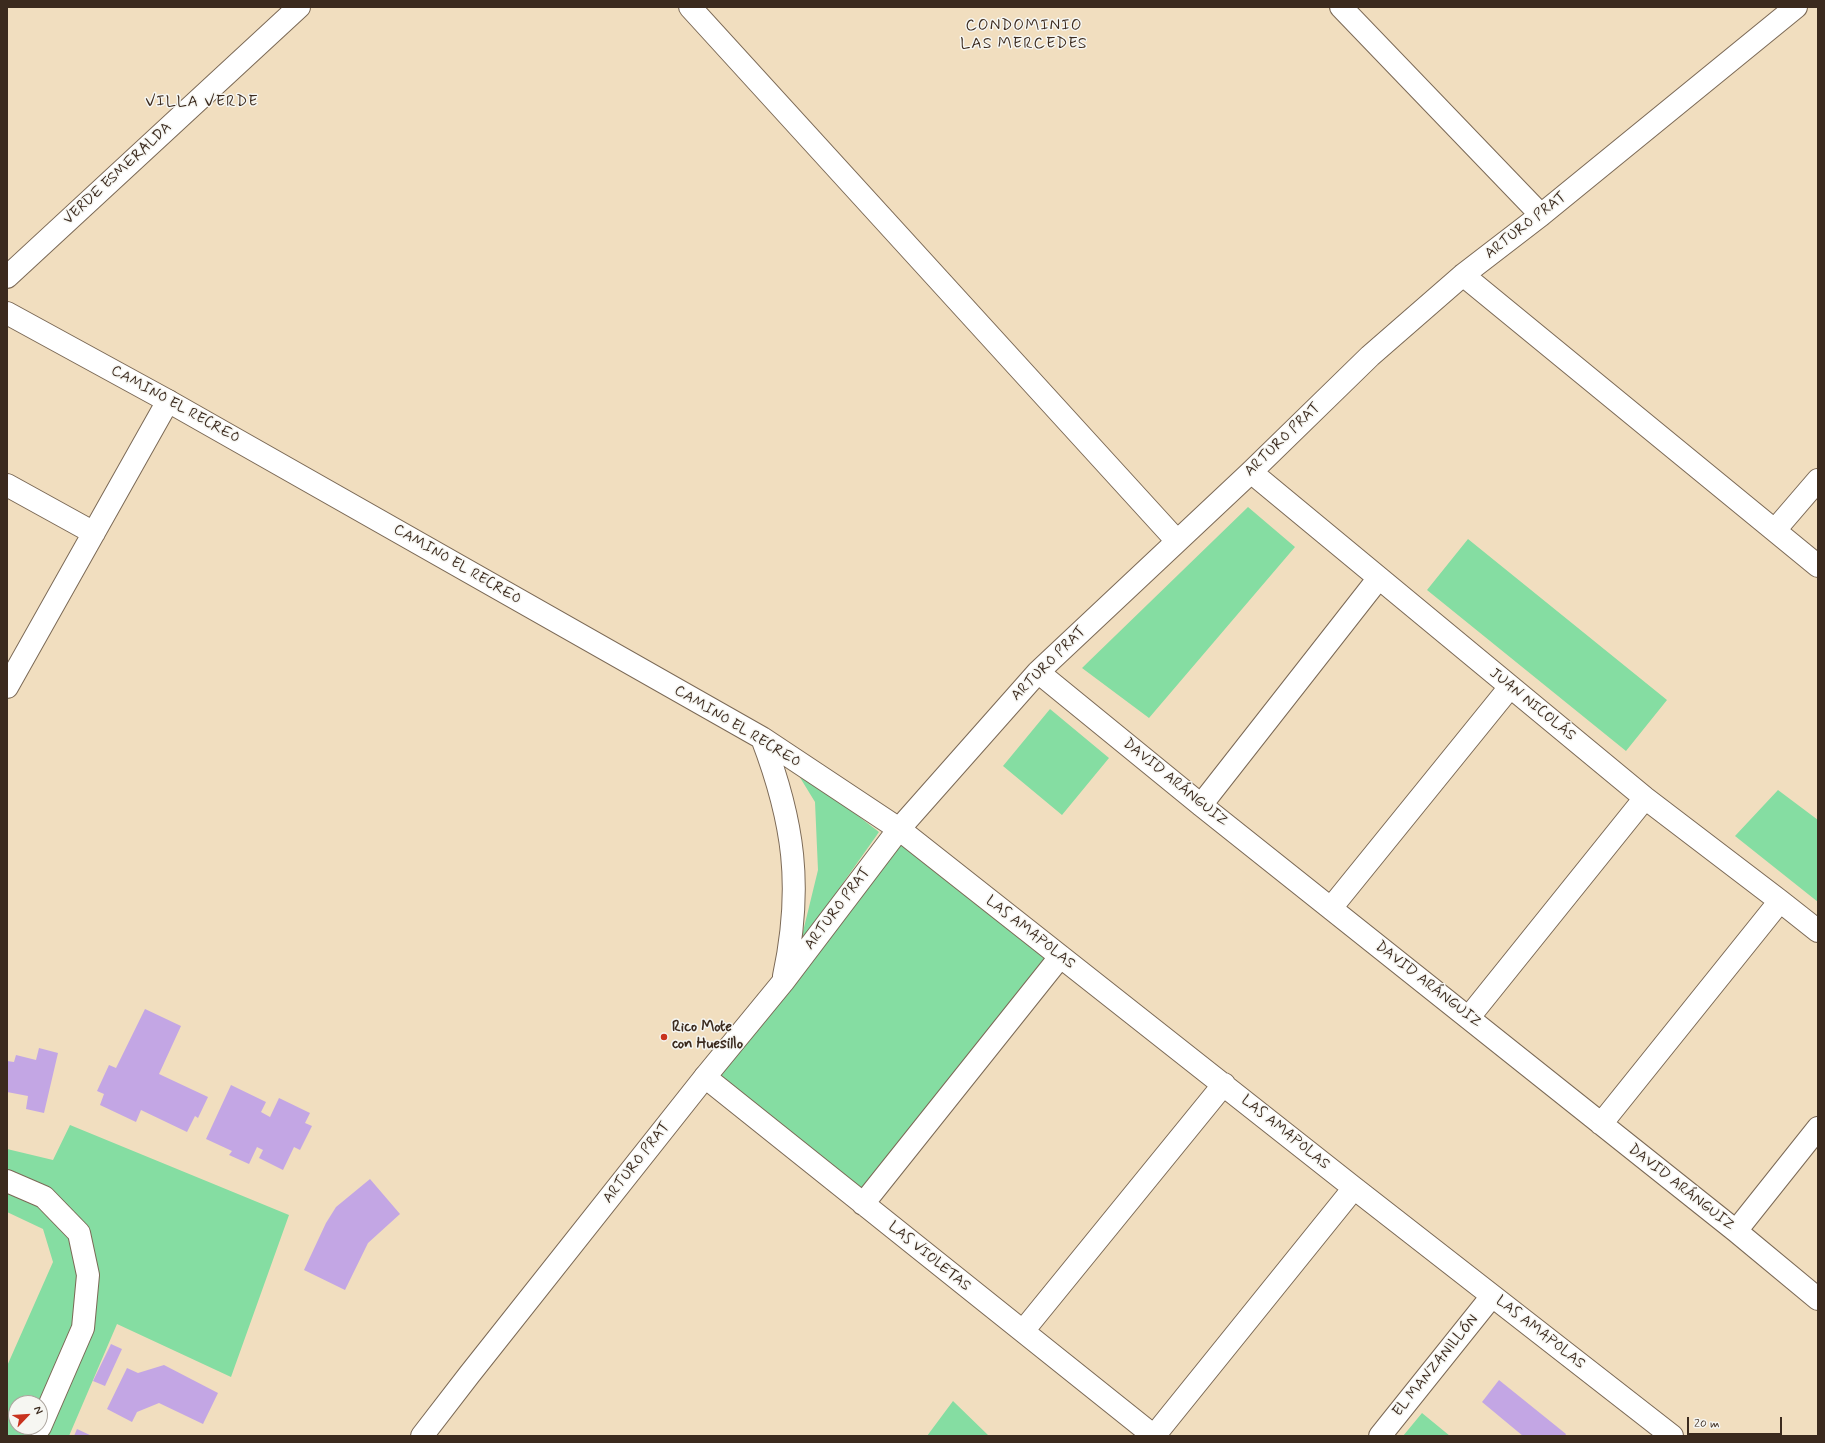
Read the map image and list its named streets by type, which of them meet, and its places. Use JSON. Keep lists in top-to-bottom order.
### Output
{
  "streets": {
    "street": [
      "VERDE ESMERALDA",
      "ARTURO PRAT",
      "CAMINO EL RECREO",
      "JUAN NICOLÁS",
      "DAVID ARÁNGUIZ",
      "LAS AMAPOLAS",
      "LAS VIOLETAS",
      "EL MANZANILLÓN"
    ]
  },
  "crossings": [
    ["ARTURO PRAT", "CAMINO EL RECREO"],
    ["ARTURO PRAT", "JUAN NICOLÁS"],
    ["ARTURO PRAT", "DAVID ARÁNGUIZ"],
    ["ARTURO PRAT", "LAS AMAPOLAS"],
    ["ARTURO PRAT", "LAS VIOLETAS"],
    ["CAMINO EL RECREO", "LAS AMAPOLAS"],
    ["LAS AMAPOLAS", "EL MANZANILLÓN"]
  ],
  "districts": ["CONDOMINIO LAS MERCEDES", "VILLA VERDE"],
  "places": ["Rico Mote con Huesillo"],
  "scale_bar": "20 m",
  "north": "top right"
}
